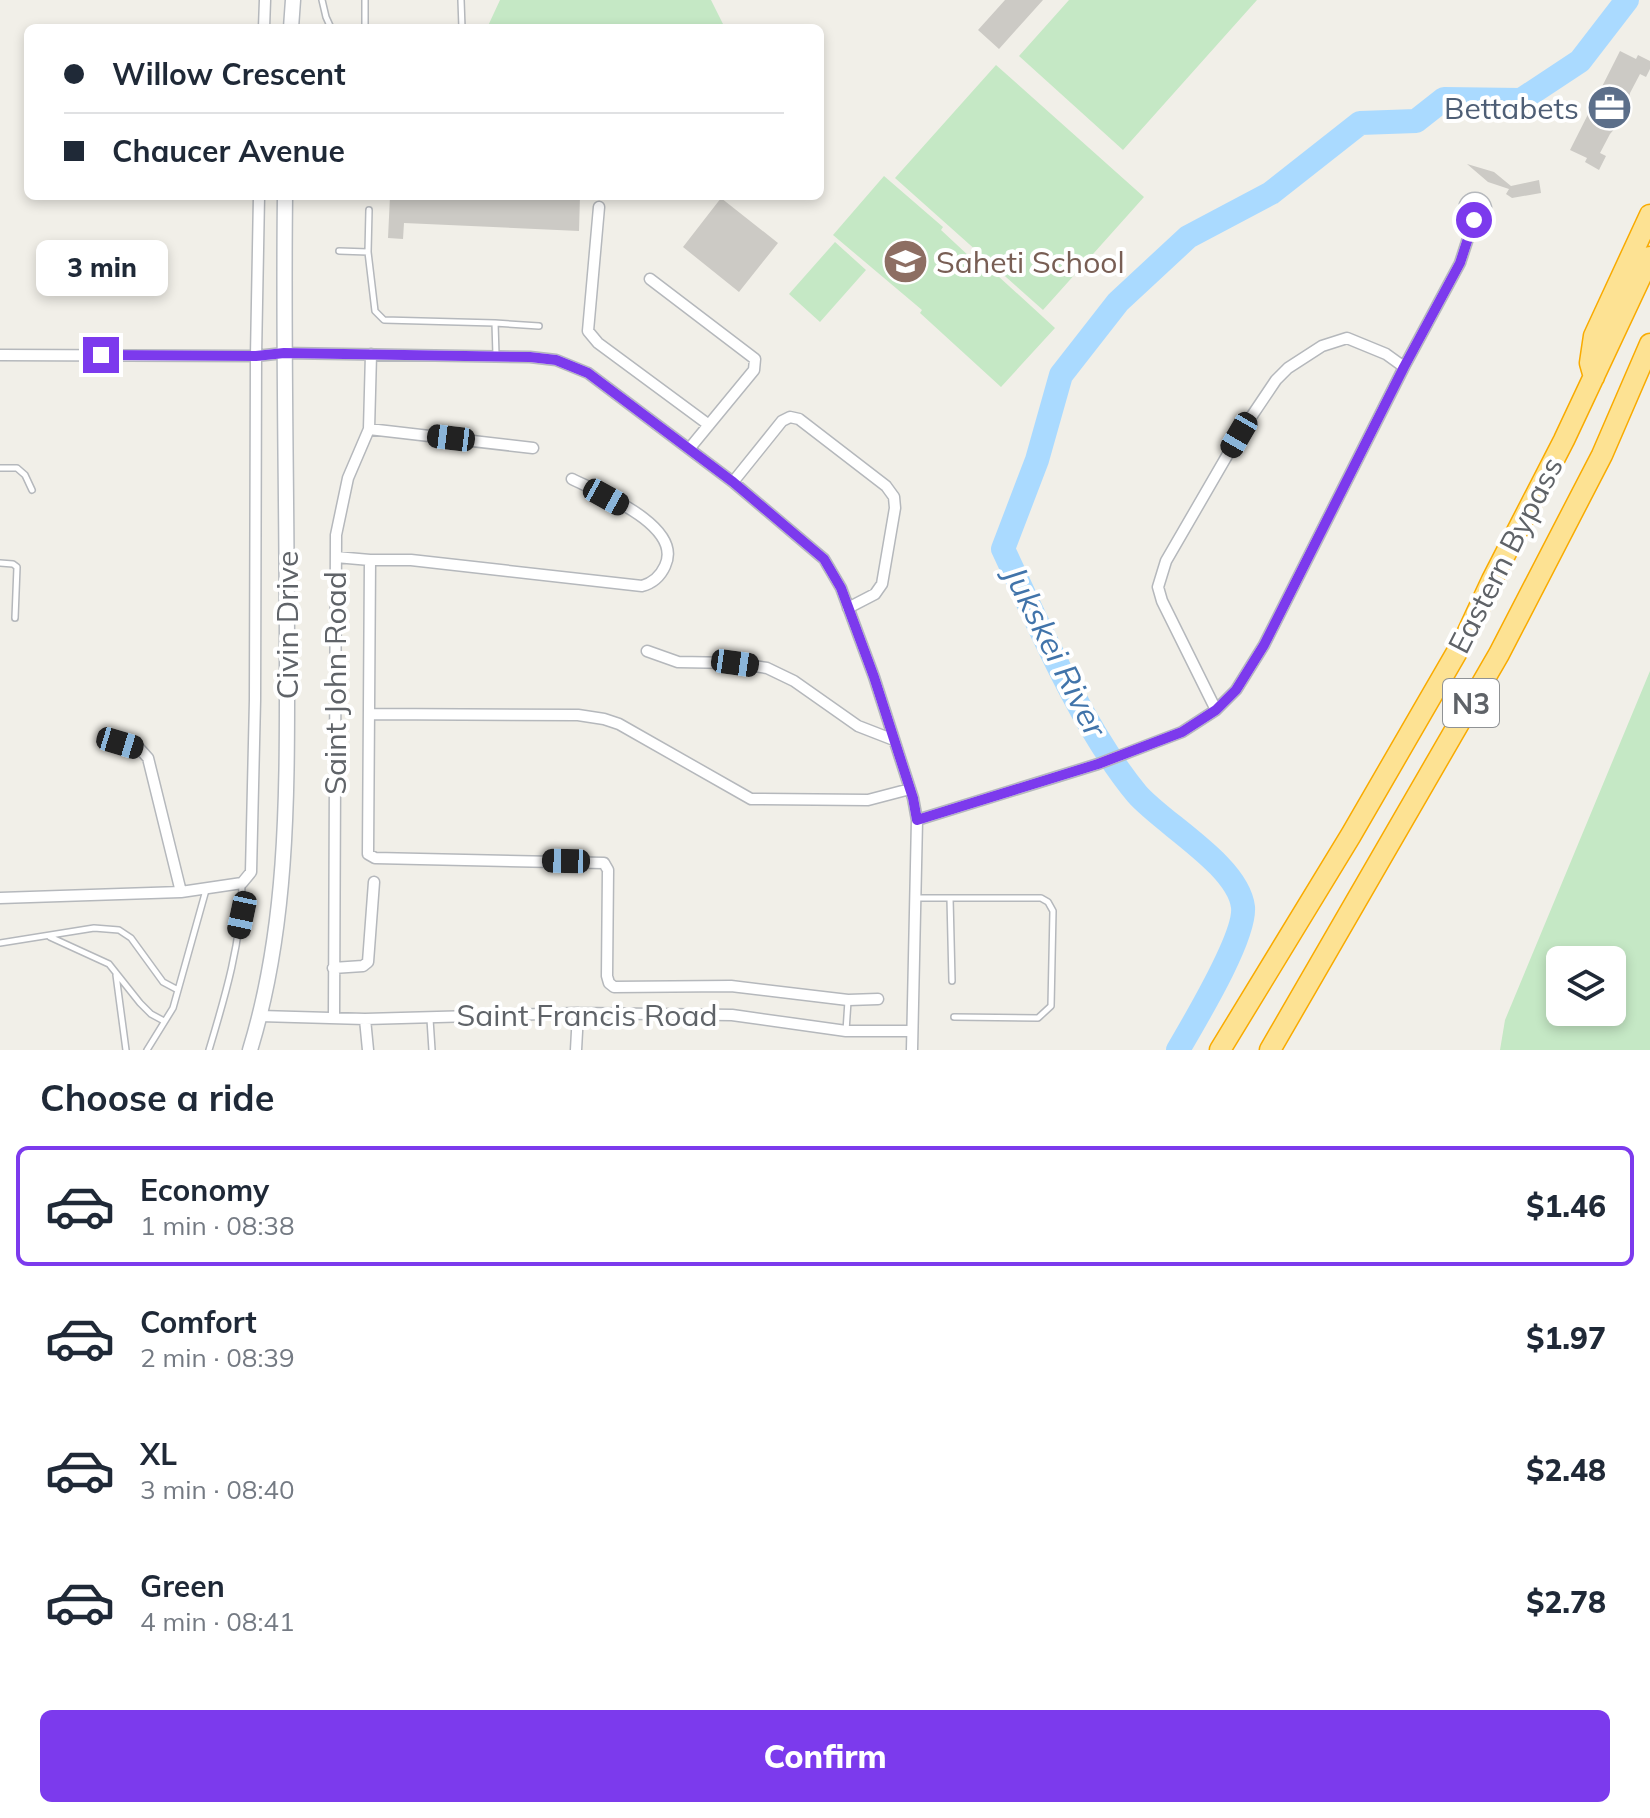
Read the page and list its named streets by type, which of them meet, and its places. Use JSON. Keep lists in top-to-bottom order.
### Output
{
  "streets": {
    "highway": ["Eastern Bypass", "N3"],
    "main road": ["Civin Drive"],
    "street": ["Saint John Road", "Saint Francis Road"]
  },
  "crossings": [
    ["Civin Drive", "Saint Francis Road"],
    ["Saint John Road", "Saint Francis Road"]
  ],
  "water": ["Jukskei River"],
  "places": {
    "office": ["Bettabets"],
    "school or university": ["Saheti School"]
  },
  "page": {
    "banner": ["Willow Crescent", "Chaucer Avenue"],
    "bubble": "3 min",
    "heading": "Choose a ride",
    "list": [
      {
        "name": "Economy",
        "note": "1 min · 08:38",
        "value": "$1.46"
      },
      {
        "name": "Comfort",
        "note": "2 min · 08:39",
        "value": "$1.97"
      },
      {
        "name": "XL",
        "note": "3 min · 08:40",
        "value": "$2.48"
      },
      {
        "name": "Green",
        "note": "4 min · 08:41",
        "value": "$2.78"
      }
    ],
    "buttons": "Confirm"
  }
}
